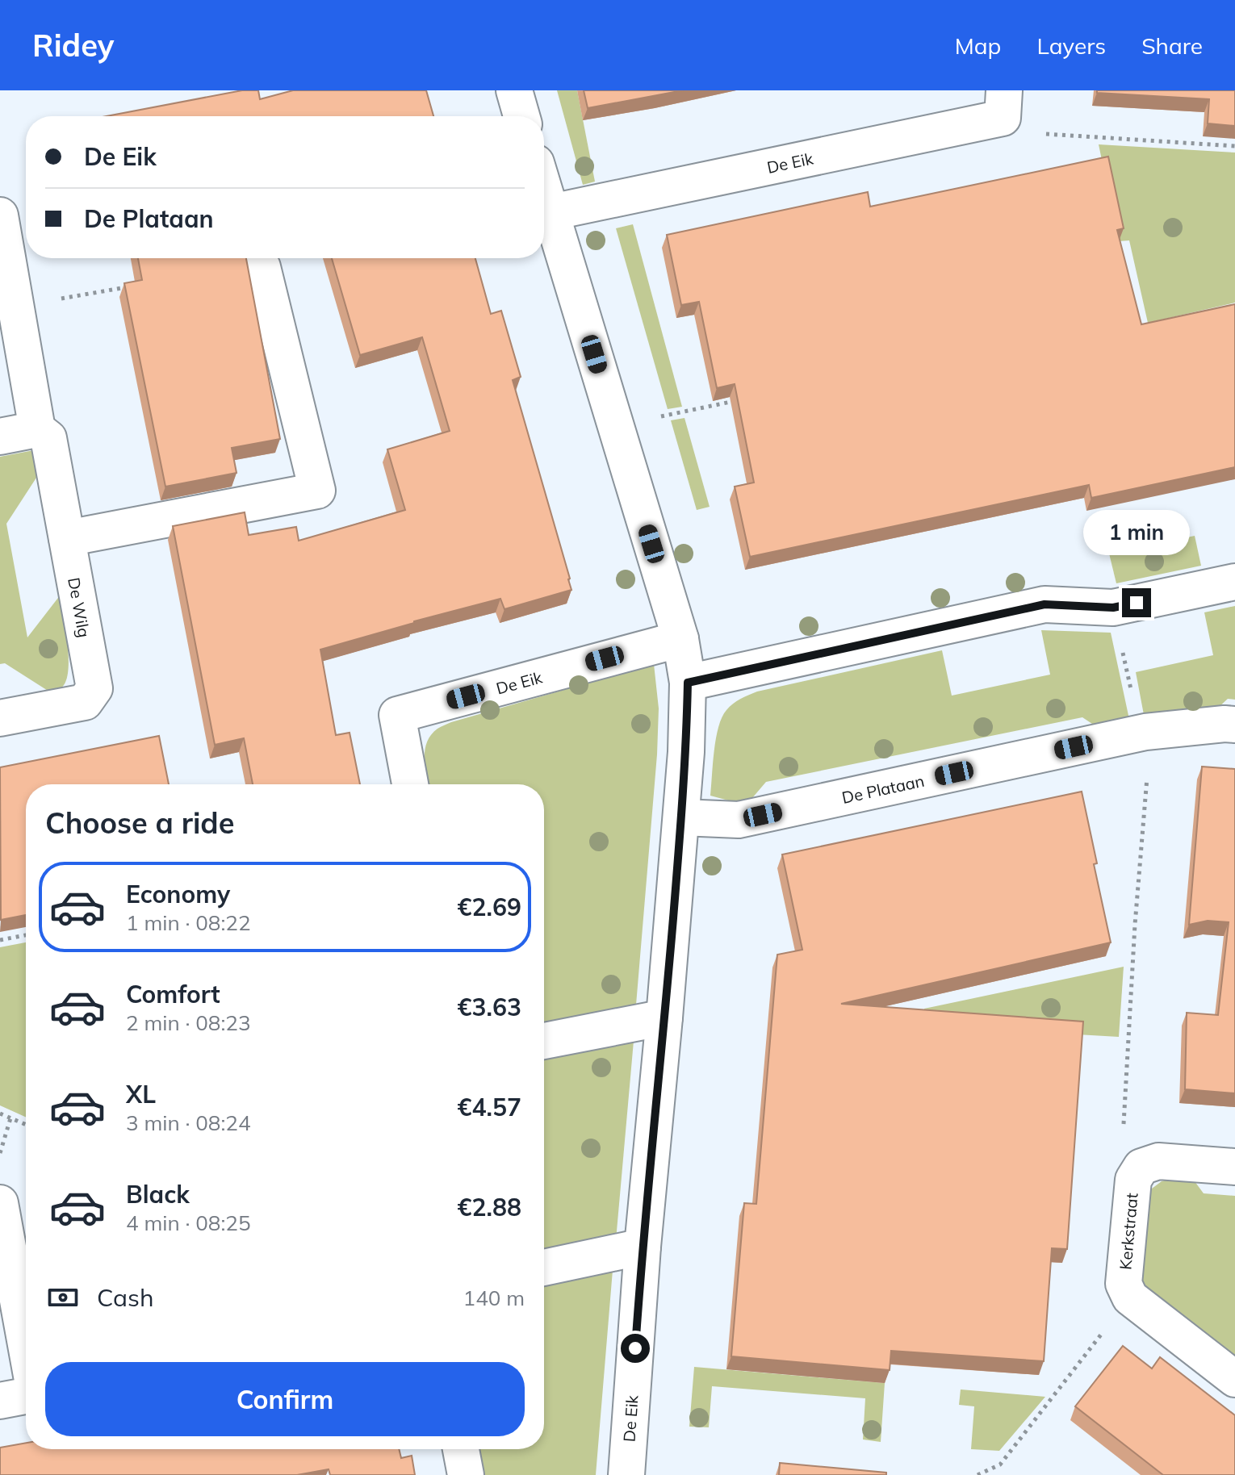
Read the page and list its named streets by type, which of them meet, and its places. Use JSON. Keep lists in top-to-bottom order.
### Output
{
  "streets": {
    "street": [
      "De Eik",
      "De Wilg",
      "De Plataan",
      "Kerkstraat"
    ]
  },
  "crossings": [
    ["De Eik", "De Plataan"]
  ],
  "page": {
    "header": "Ridey",
    "nav": ["Map", "Layers", "Share"],
    "banner": ["De Eik", "De Plataan"],
    "bubble": "1 min",
    "heading": "Choose a ride",
    "list": [
      {
        "name": "Economy",
        "note": "1 min · 08:22",
        "value": "€2.69"
      },
      {
        "name": "Comfort",
        "note": "2 min · 08:23",
        "value": "€3.63"
      },
      {
        "name": "XL",
        "note": "3 min · 08:24",
        "value": "€4.57"
      },
      {
        "name": "Black",
        "note": "4 min · 08:25",
        "value": "€2.88"
      }
    ],
    "pay": ["Cash", "140 m"],
    "buttons": "Confirm"
  }
}
